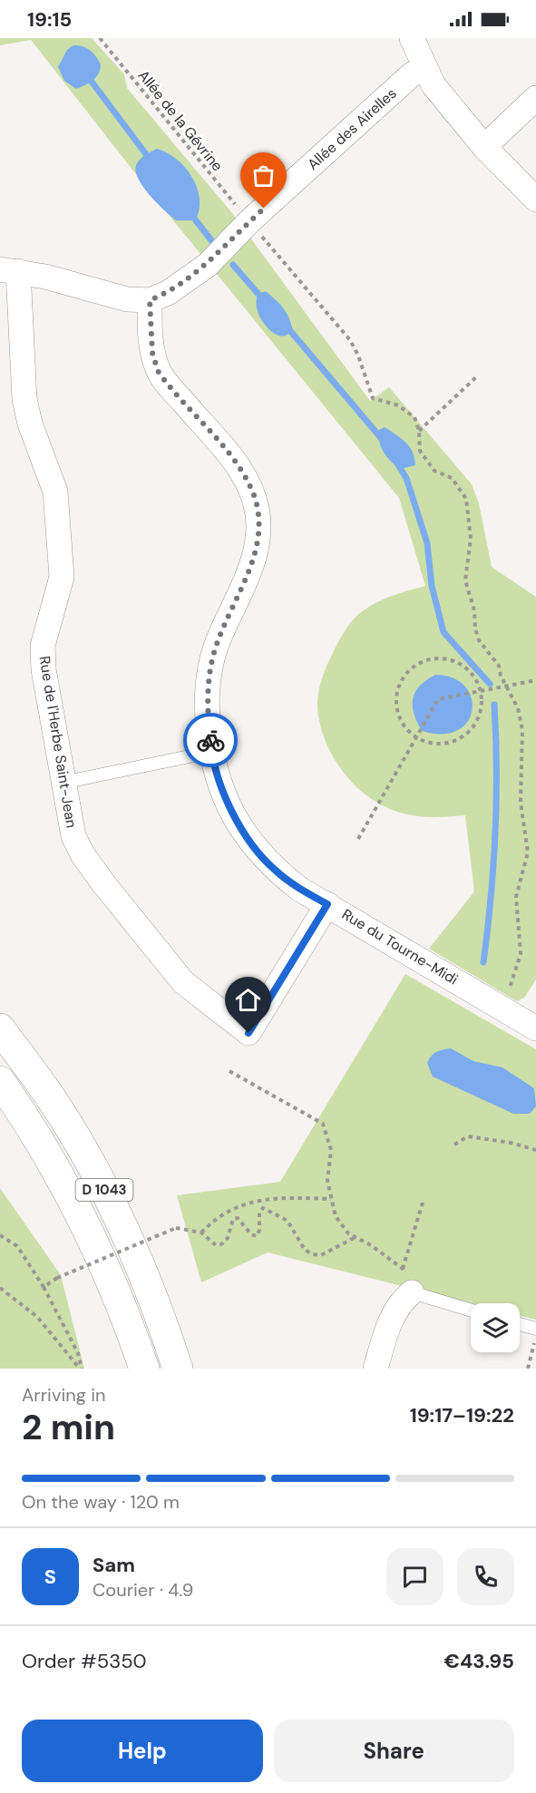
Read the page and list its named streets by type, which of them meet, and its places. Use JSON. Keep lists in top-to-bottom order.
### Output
{
  "streets": {
    "highway": ["D 1043"],
    "street": ["Allée des Airelles", "Rue de l'Herbe Saint-Jean", "Rue du Tourne-Midi"],
    "path": ["Allée de la Gévrine"]
  },
  "crossings": [
    ["Allée de la Gévrine", "Allée des Airelles"],
    ["Allée des Airelles", "Rue de l'Herbe Saint-Jean"],
    ["Allée des Airelles", "Rue du Tourne-Midi"],
    ["Rue de l'Herbe Saint-Jean", "Rue du Tourne-Midi"]
  ],
  "page": {
    "status": "19:15",
    "heading": ["2 min", "Arriving in", "19:17–19:22"],
    "panel": [
      "Sam",
      "Courier · 4.9",
      "Order #5350",
      "€43.95"
    ],
    "bar": "On the way · 120 m",
    "round": "S",
    "buttons": ["Help", "Share"]
  }
}
